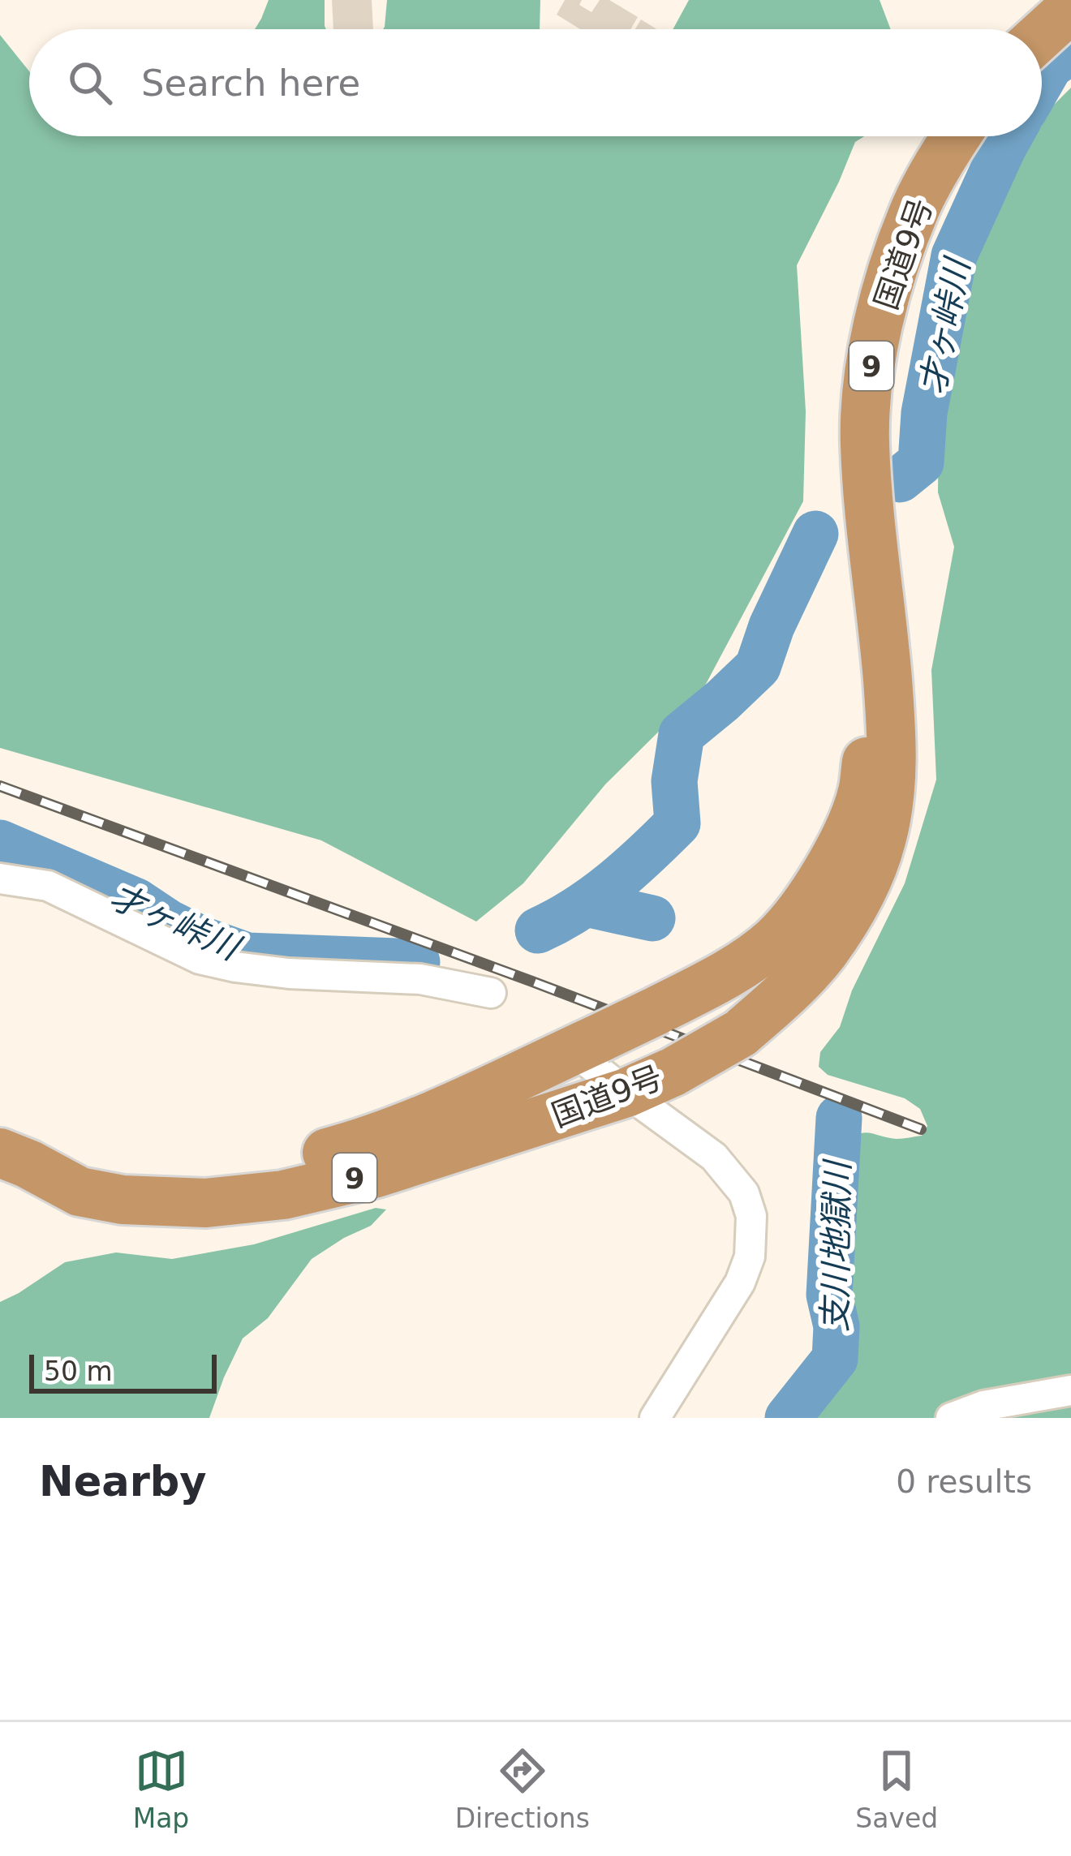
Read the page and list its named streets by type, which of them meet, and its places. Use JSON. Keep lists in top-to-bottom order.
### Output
{
  "streets": {
    "highway": ["国道9号", "9"]
  },
  "water": ["才ヶ峠川", "支川地獄川"],
  "scale_bar": "50 m",
  "page": {
    "search": "Search here",
    "scale": "50 m",
    "heading": ["Nearby", "0 results"],
    "nav": ["Map", "Directions", "Saved"]
  }
}
